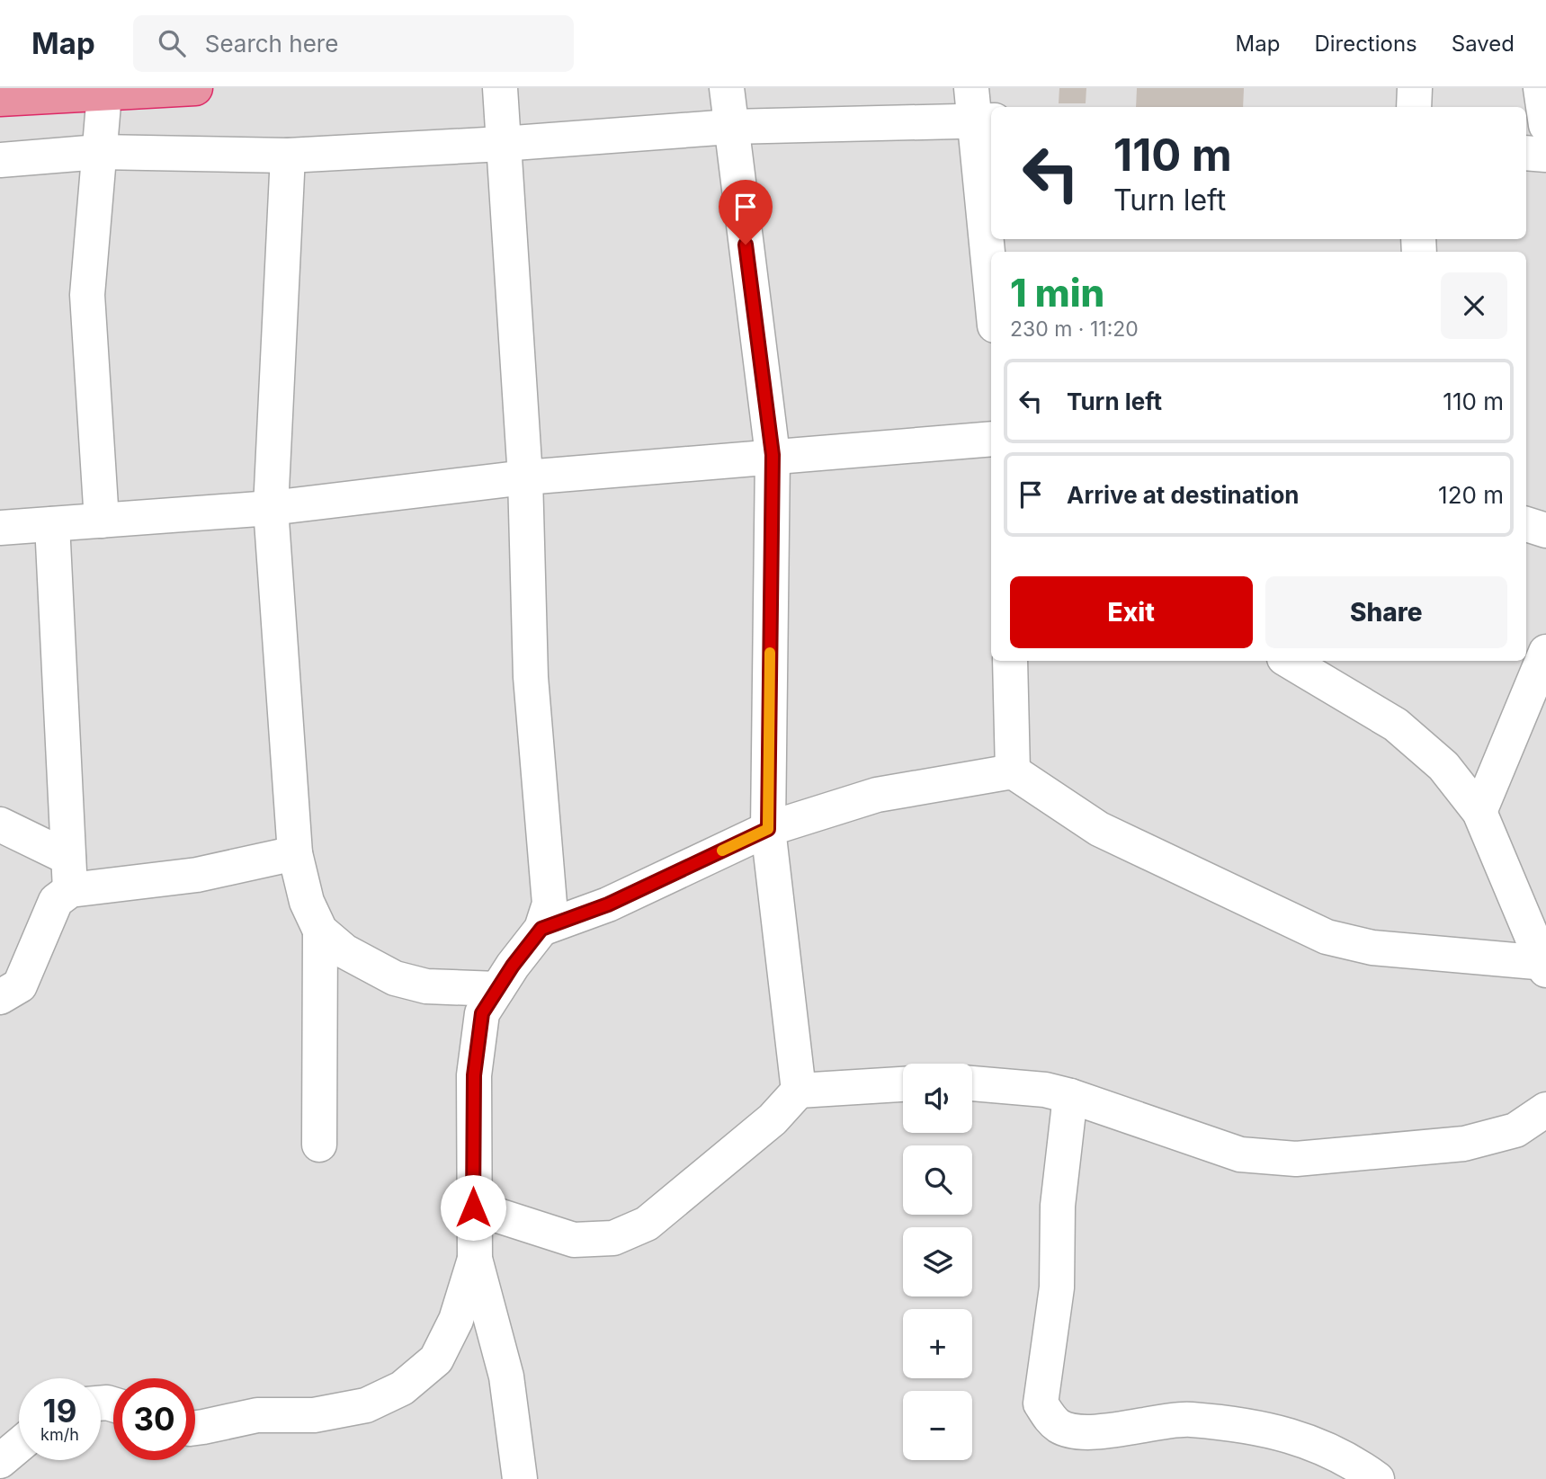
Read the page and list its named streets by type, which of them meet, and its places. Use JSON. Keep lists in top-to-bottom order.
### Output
{
  "page": {
    "header": "Map",
    "search": "Search here",
    "nav": ["Map", "Directions", "Saved"],
    "turn": ["110 m", "Turn left"],
    "heading": ["1 min", "230 m · 11:20"],
    "list": [
      {
        "name": "Turn left",
        "value": "110 m"
      },
      {
        "name": "Arrive at destination",
        "value": "120 m"
      }
    ],
    "buttons": ["Exit", "Share"],
    "map_buttons": ["+", "−"],
    "speed": "19 km/h",
    "limit": "30"
  }
}
